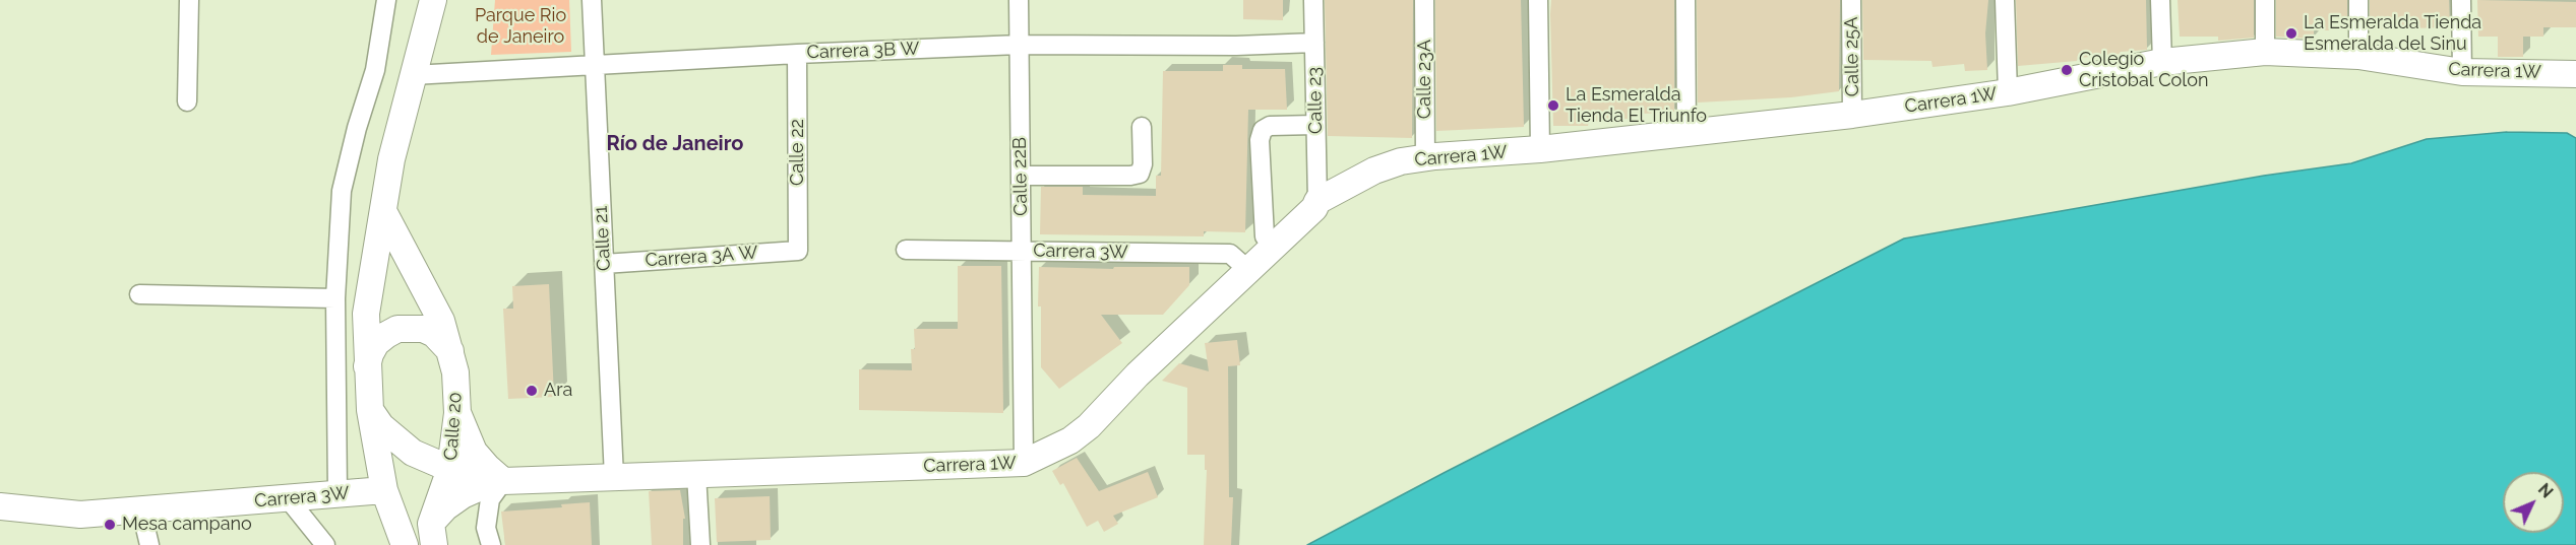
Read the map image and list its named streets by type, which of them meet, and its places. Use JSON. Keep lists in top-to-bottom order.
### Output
{
  "streets": {
    "street": [
      "Carrera 3B W",
      "Calle 25A",
      "Carrera 1W",
      "Calle 23A",
      "Calle 23",
      "Calle 22",
      "Calle 22B",
      "Calle 21",
      "Carrera 3W",
      "Carrera 3A W",
      "Calle 20"
    ]
  },
  "crossings": [
    ["Carrera 3B W", "Calle 23"],
    ["Carrera 3B W", "Calle 22"],
    ["Carrera 3B W", "Calle 22B"],
    ["Carrera 3B W", "Calle 21"],
    ["Calle 25A", "Carrera 1W"],
    ["Carrera 1W", "Calle 23A"],
    ["Carrera 1W", "Calle 23"],
    ["Carrera 1W", "Calle 22B"],
    ["Carrera 1W", "Calle 21"],
    ["Carrera 1W", "Carrera 3W"],
    ["Carrera 1W", "Calle 20"],
    ["Calle 22", "Carrera 3A W"],
    ["Calle 22B", "Carrera 3W"],
    ["Calle 21", "Carrera 3A W"]
  ],
  "districts": ["Río de Janeiro"],
  "parks": ["Parque Rio de Janeiro"],
  "places": [
    "La Esmeralda Tienda Esmeralda del Sinu",
    "Colegio Cristobal Colon",
    "La Esmeralda Tienda El Triunfo",
    "Ara",
    "Mesa campano"
  ],
  "north": "top right"
}
